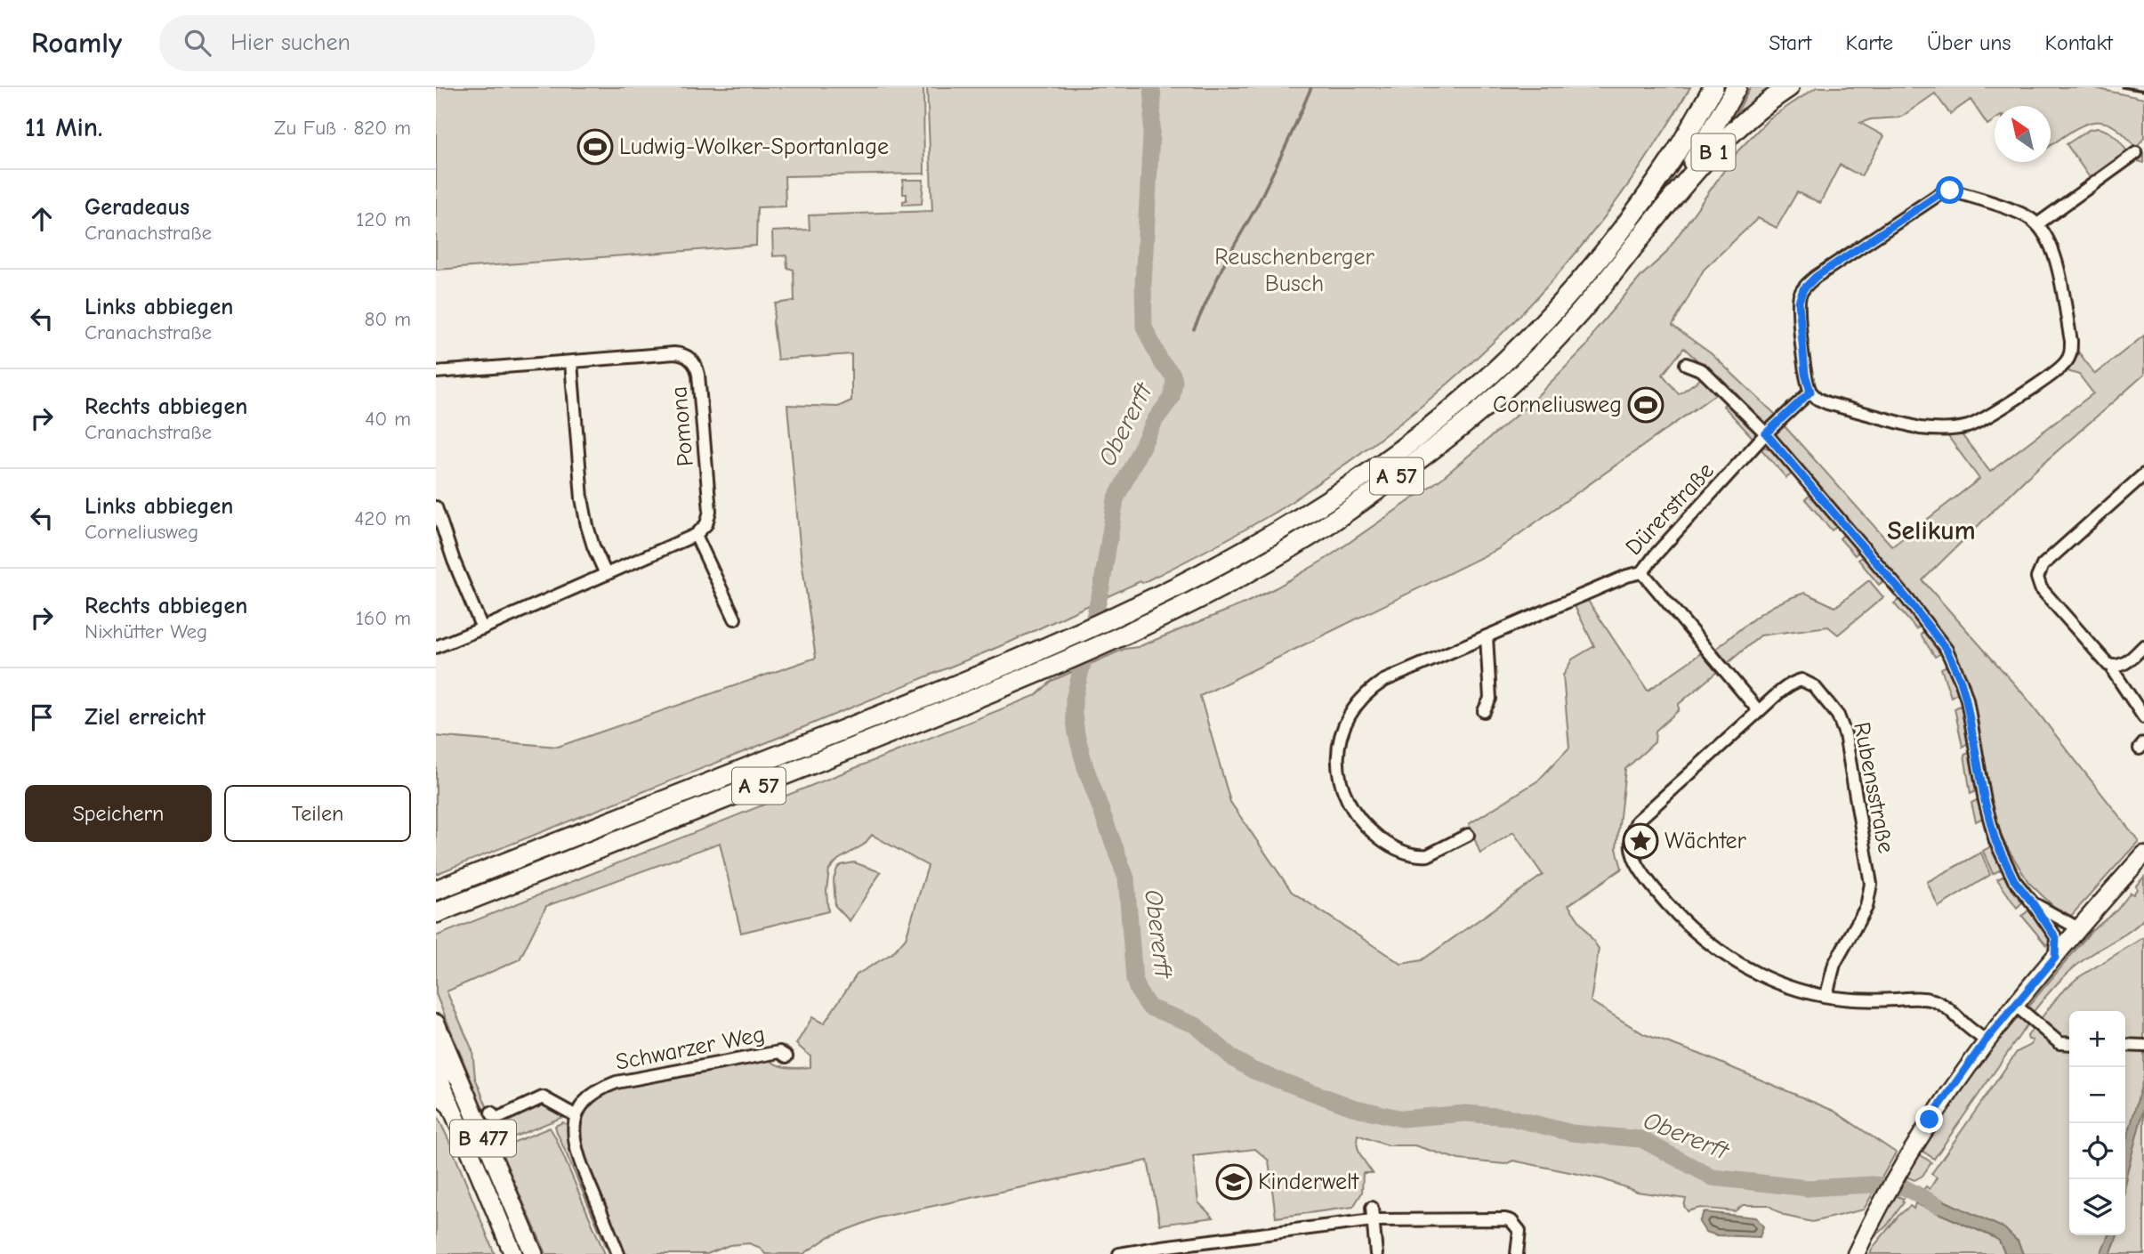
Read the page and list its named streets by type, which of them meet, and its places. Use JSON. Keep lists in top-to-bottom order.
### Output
{
  "streets": {
    "highway": ["B 1", "A 57"],
    "main road": ["B 477"],
    "street": [
      "Pomona",
      "Dürerstraße",
      "Rubensstraße",
      "Schwarzer Weg"
    ]
  },
  "crossings": [
    ["B 1", "A 57"]
  ],
  "districts": ["Selikum"],
  "water": ["Obererft"],
  "parks": ["Reuschenberger Busch"],
  "places": {
    "sports": ["Ludwig-Wolker-Sportanlage", "Corneliusweg"],
    "place": ["Wächter"],
    "school or university": ["Kinderwelt"]
  },
  "north": "top left",
  "page": {
    "header": "Roamly",
    "search": "Hier suchen",
    "nav": [
      "Start",
      "Karte",
      "Über uns",
      "Kontakt"
    ],
    "heading": ["11 Min.", "Zu Fuß · 820 m"],
    "list": [
      ["Geradeaus", "Cranachstraße", "120 m"],
      ["Links abbiegen", "Cranachstraße", "80 m"],
      ["Rechts abbiegen", "Cranachstraße", "40 m"],
      ["Links abbiegen", "Corneliusweg", "420 m"],
      ["Rechts abbiegen", "Nixhütter Weg", "160 m"],
      "Ziel erreicht"
    ],
    "buttons": ["Speichern", "Teilen"],
    "map_buttons": ["+", "−"]
  }
}
